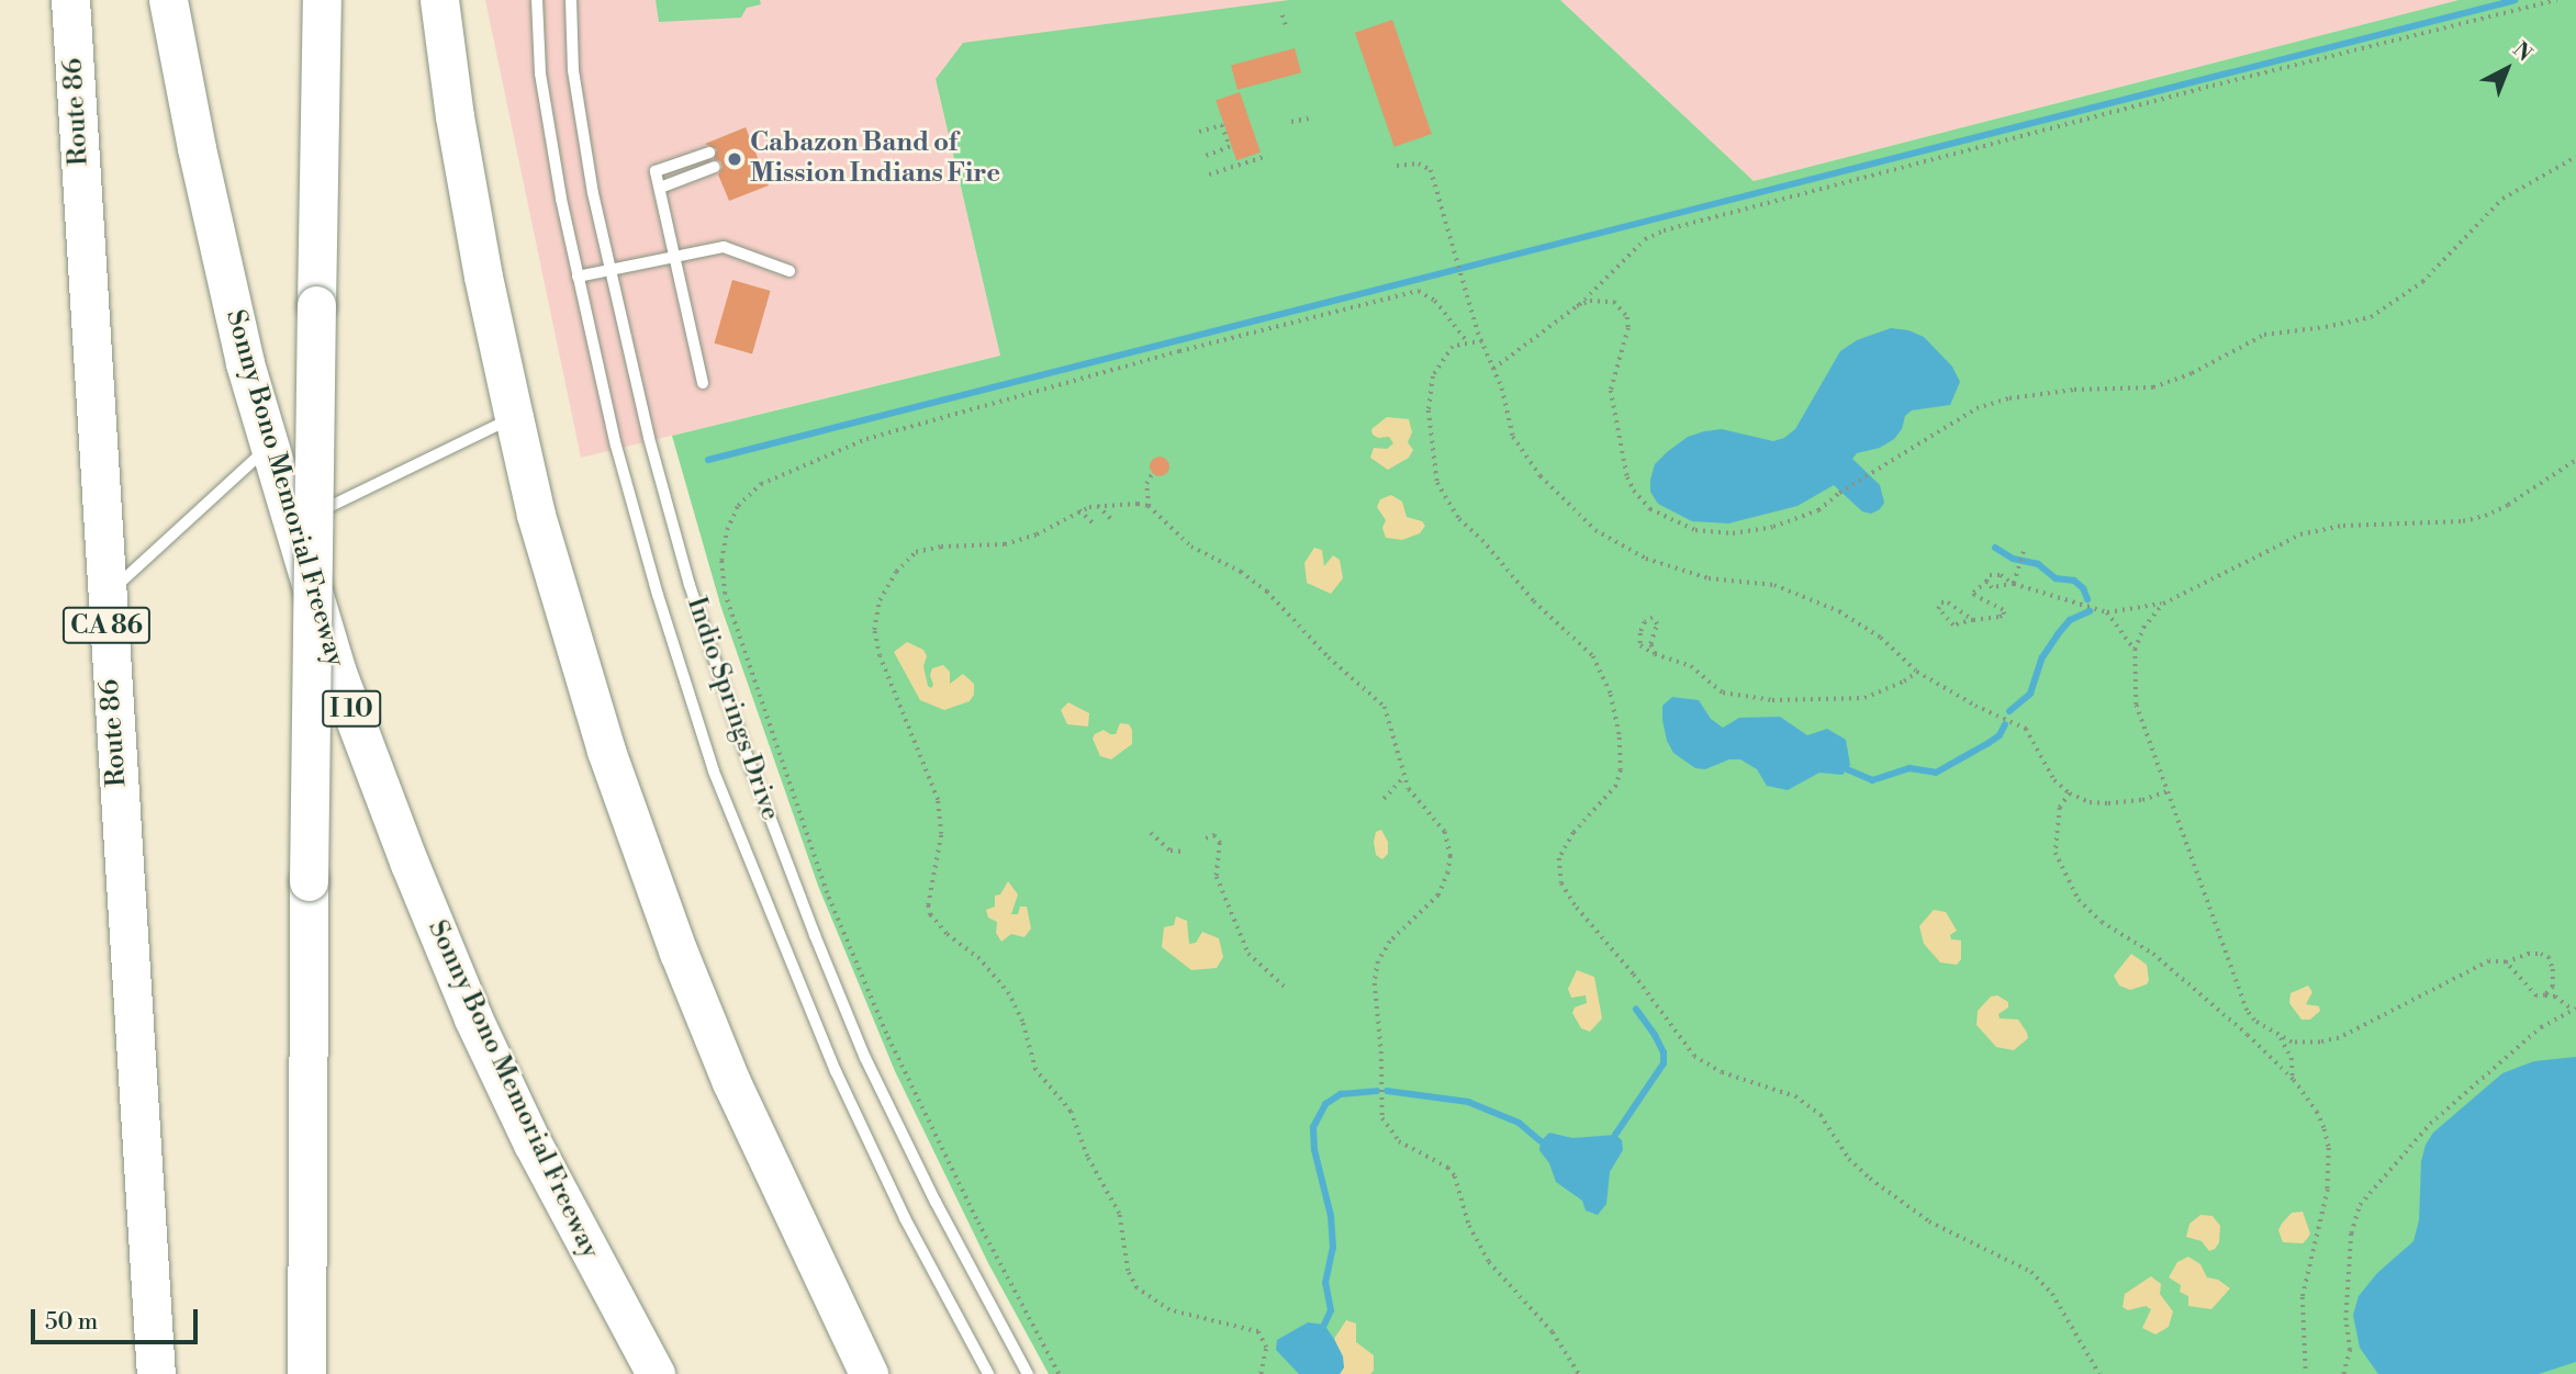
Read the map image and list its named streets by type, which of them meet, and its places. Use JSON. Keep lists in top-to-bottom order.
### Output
{
  "streets": {
    "highway": [
      "Route 86",
      "Sonny Bono Memorial Freeway",
      "CA 86",
      "I 10"
    ],
    "lane": ["Indio Springs Drive"]
  },
  "places": ["Cabazon Band of Mission Indians Fire"],
  "scale_bar": "50 m",
  "north": "top right"
}
